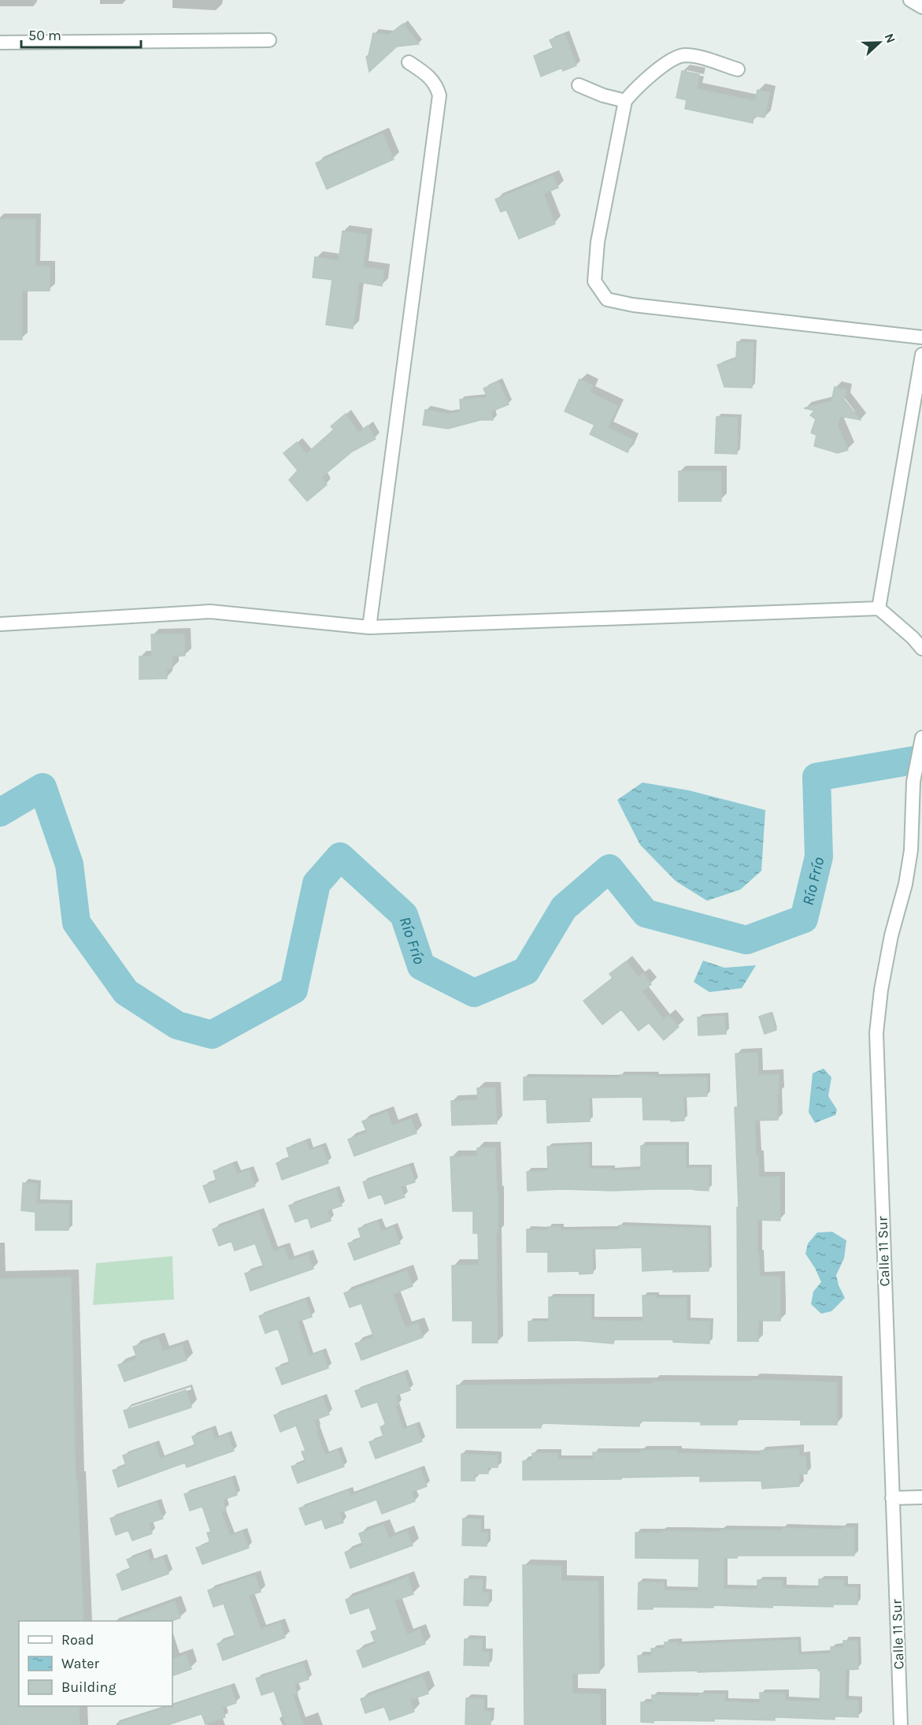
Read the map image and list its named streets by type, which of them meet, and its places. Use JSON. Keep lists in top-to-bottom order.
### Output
{
  "streets": {
    "street": ["Calle 11 Sur"]
  },
  "water": ["Río Frío"],
  "legend": ["Road", "Water", "Building"],
  "scale_bar": "50 m",
  "north": "right"
}
